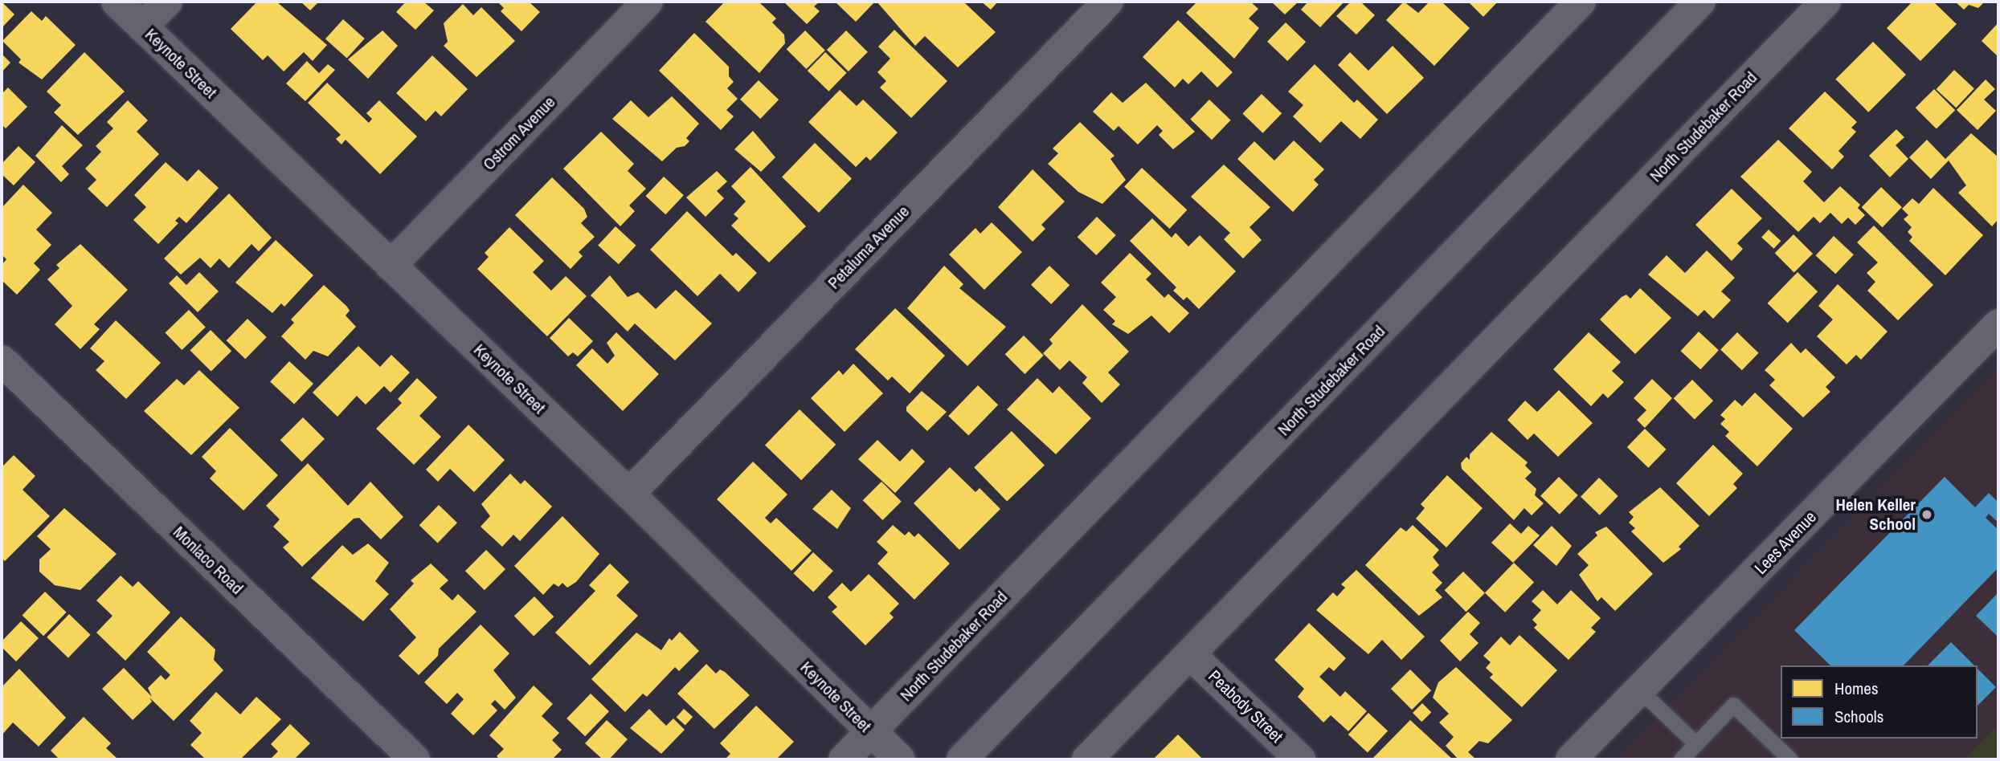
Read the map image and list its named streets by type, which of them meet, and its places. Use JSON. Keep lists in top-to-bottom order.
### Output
{
  "streets": {
    "street": [
      "Keynote Street",
      "North Studebaker Road",
      "Ostrom Avenue",
      "Petaluma Avenue",
      "Lees Avenue",
      "Monlaco Road",
      "Peabody Street"
    ]
  },
  "crossings": [
    ["Keynote Street", "North Studebaker Road"],
    ["Keynote Street", "Ostrom Avenue"],
    ["Keynote Street", "Petaluma Avenue"],
    ["North Studebaker Road", "Peabody Street"]
  ],
  "places": ["Helen Keller School"],
  "legend": ["Homes", "Schools"]
}
